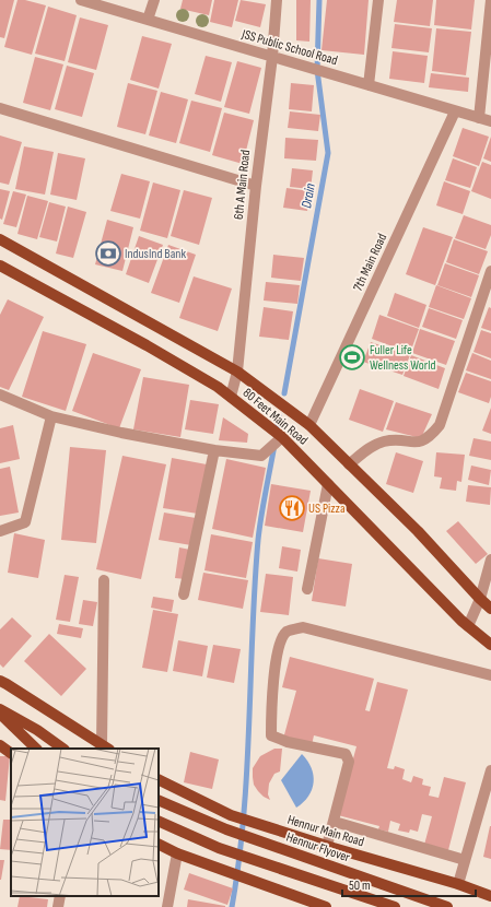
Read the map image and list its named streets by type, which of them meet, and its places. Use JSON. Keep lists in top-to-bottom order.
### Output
{
  "streets": {
    "main road": ["80 Feet Main Road", "Hennur Main Road", "Hennur Flyover"],
    "street": ["JSS Public School Road", "6th A Main Road", "7th Main Road"]
  },
  "crossings": [
    ["JSS Public School Road", "6th A Main Road"],
    ["JSS Public School Road", "7th Main Road"],
    ["6th A Main Road", "80 Feet Main Road"],
    ["7th Main Road", "80 Feet Main Road"]
  ],
  "water": ["Drain"],
  "places": {
    "bank": ["IndusInd Bank"],
    "sports": ["Fuller Life Wellness World"],
    "restaurant": ["US Pizza"]
  },
  "scale_bar": "50 m"
}
